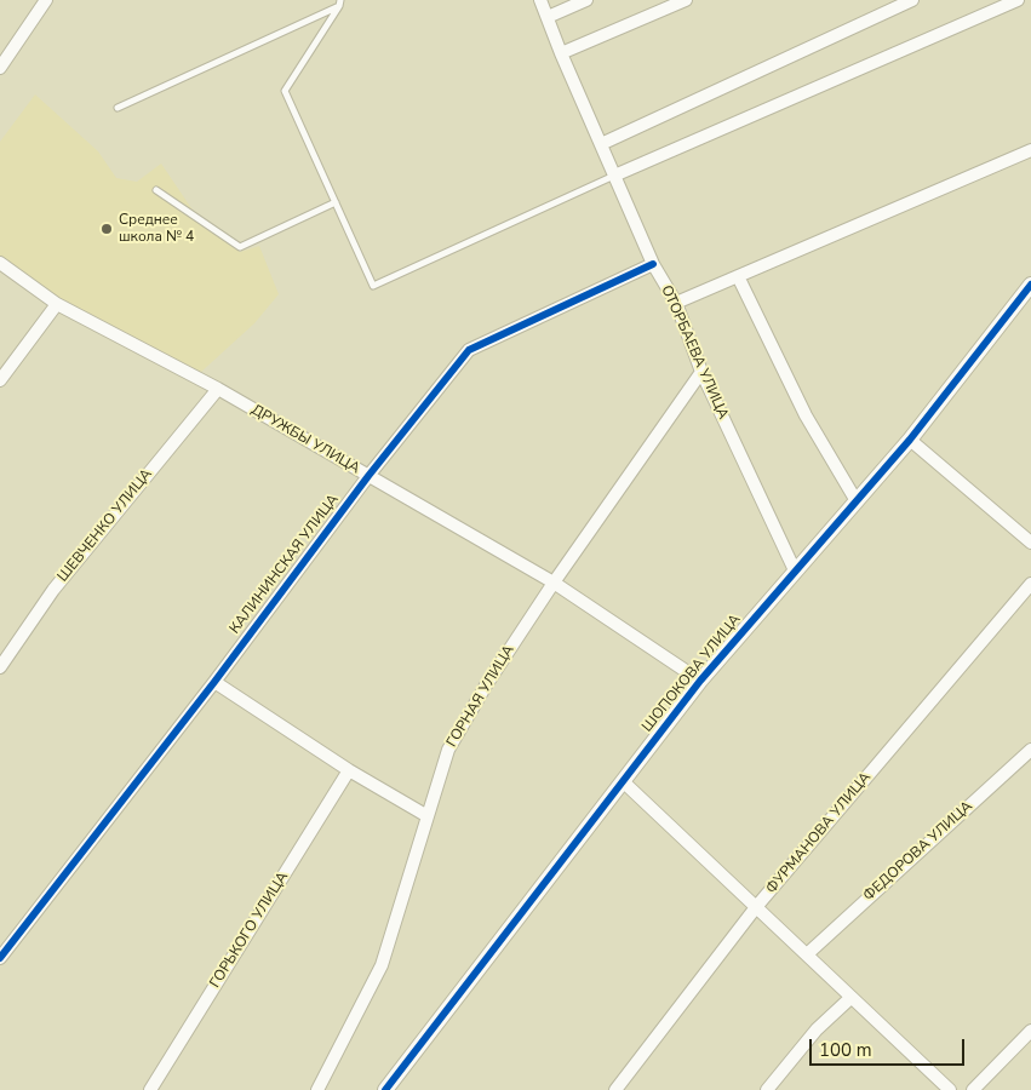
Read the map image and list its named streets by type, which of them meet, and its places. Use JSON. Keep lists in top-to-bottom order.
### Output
{
  "streets": {
    "street": [
      "ОТОРБАЕВА УЛИЦА",
      "ДРУЖБЫ УЛИЦА",
      "ШЕВЧЕНКО УЛИЦА",
      "КАЛИНИНСКАЯ УЛИЦА",
      "ШОПОКОВА УЛИЦА",
      "ГОРНАЯ УЛИЦА",
      "ФУРМАНОВА УЛИЦА",
      "ФЕДОРОВА УЛИЦА",
      "ГОРЬКОГО УЛИЦА"
    ]
  },
  "crossings": [
    ["ОТОРБАЕВА УЛИЦА", "КАЛИНИНСКАЯ УЛИЦА"],
    ["ОТОРБАЕВА УЛИЦА", "ШОПОКОВА УЛИЦА"],
    ["ОТОРБАЕВА УЛИЦА", "ГОРНАЯ УЛИЦА"],
    ["ДРУЖБЫ УЛИЦА", "ШЕВЧЕНКО УЛИЦА"],
    ["ДРУЖБЫ УЛИЦА", "КАЛИНИНСКАЯ УЛИЦА"],
    ["ДРУЖБЫ УЛИЦА", "ШОПОКОВА УЛИЦА"],
    ["ДРУЖБЫ УЛИЦА", "ГОРНАЯ УЛИЦА"]
  ],
  "places": ["Среднее школа № 4"],
  "scale_bar": "100 m"
}
